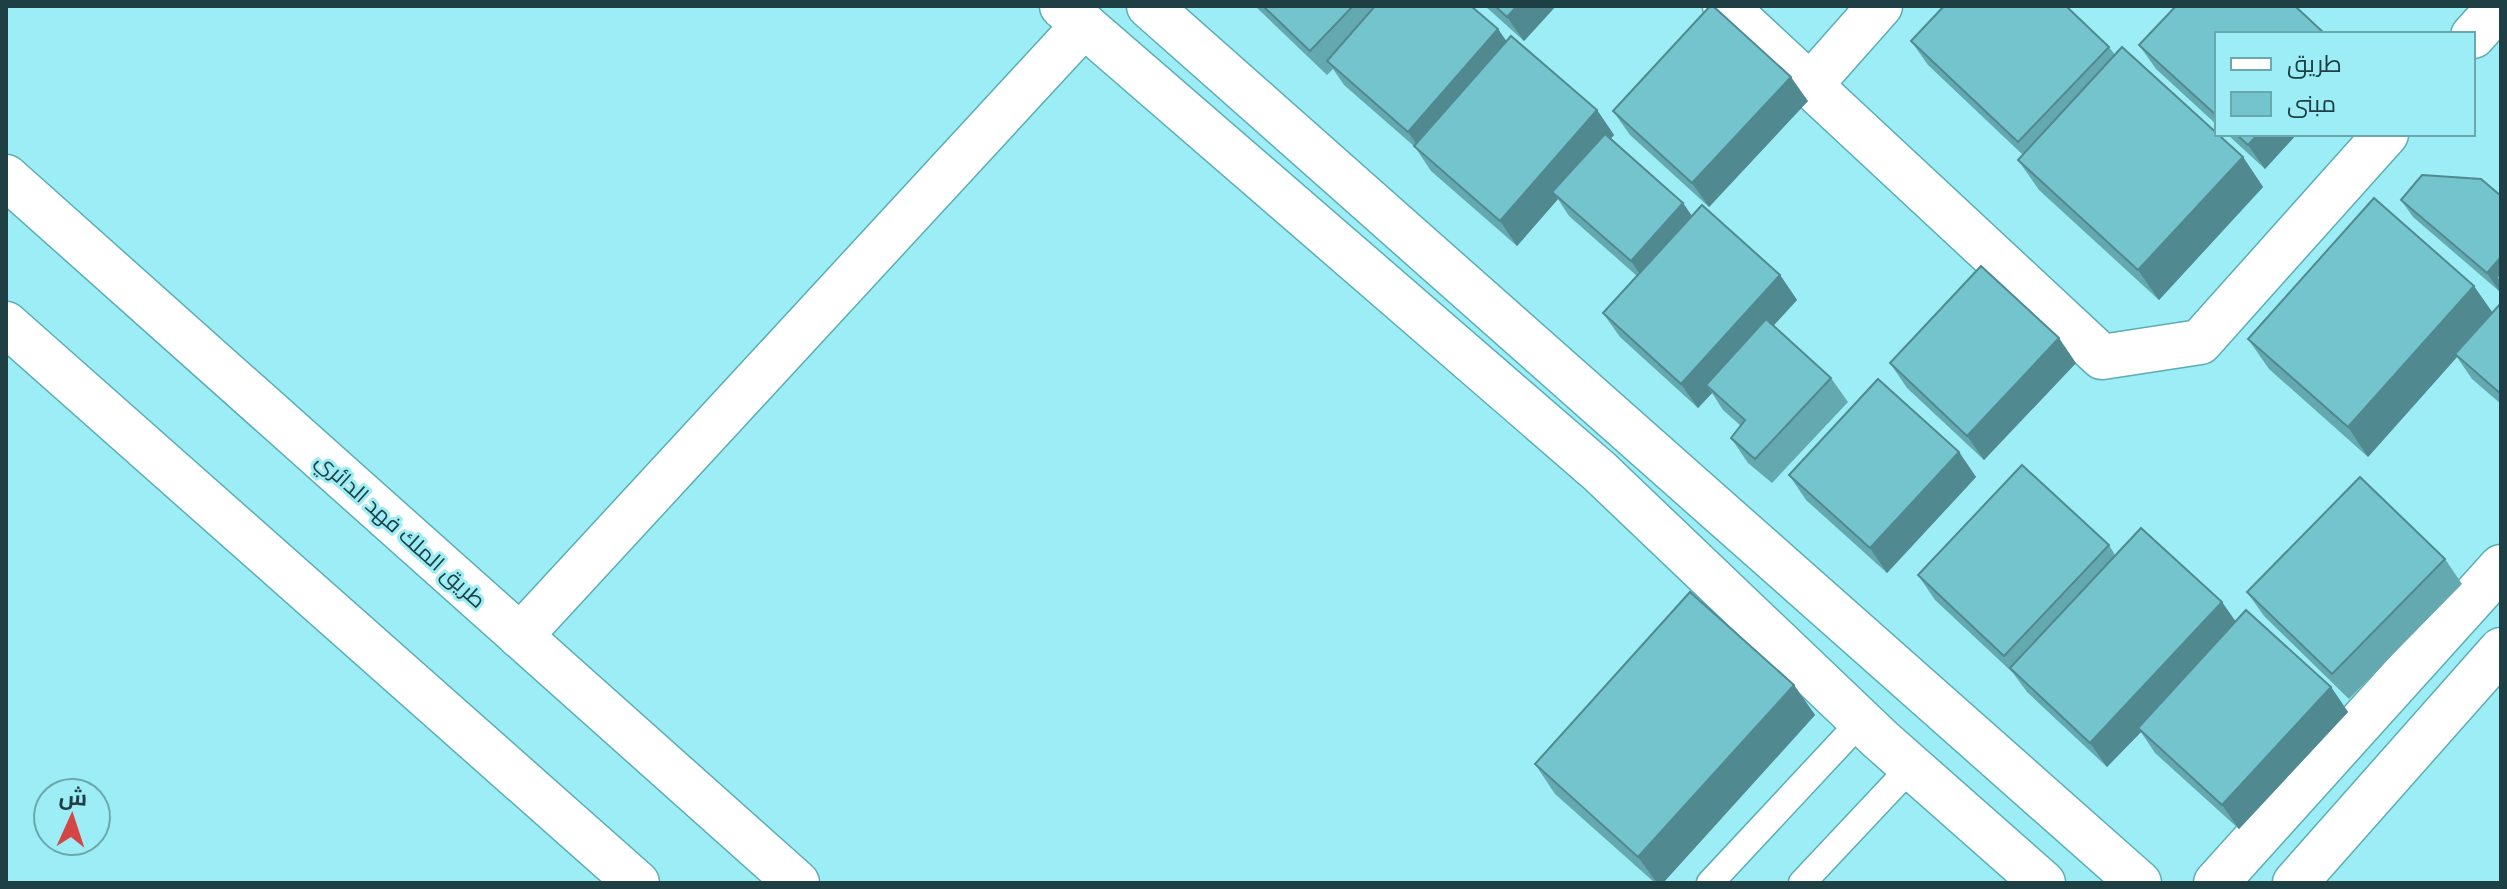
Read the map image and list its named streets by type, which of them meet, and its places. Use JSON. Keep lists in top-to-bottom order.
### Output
{
  "streets": {
    "main road": ["طريق الملك فهد الدائري"]
  },
  "legend": ["طريق", "مبنى"],
  "north": "top"
}
